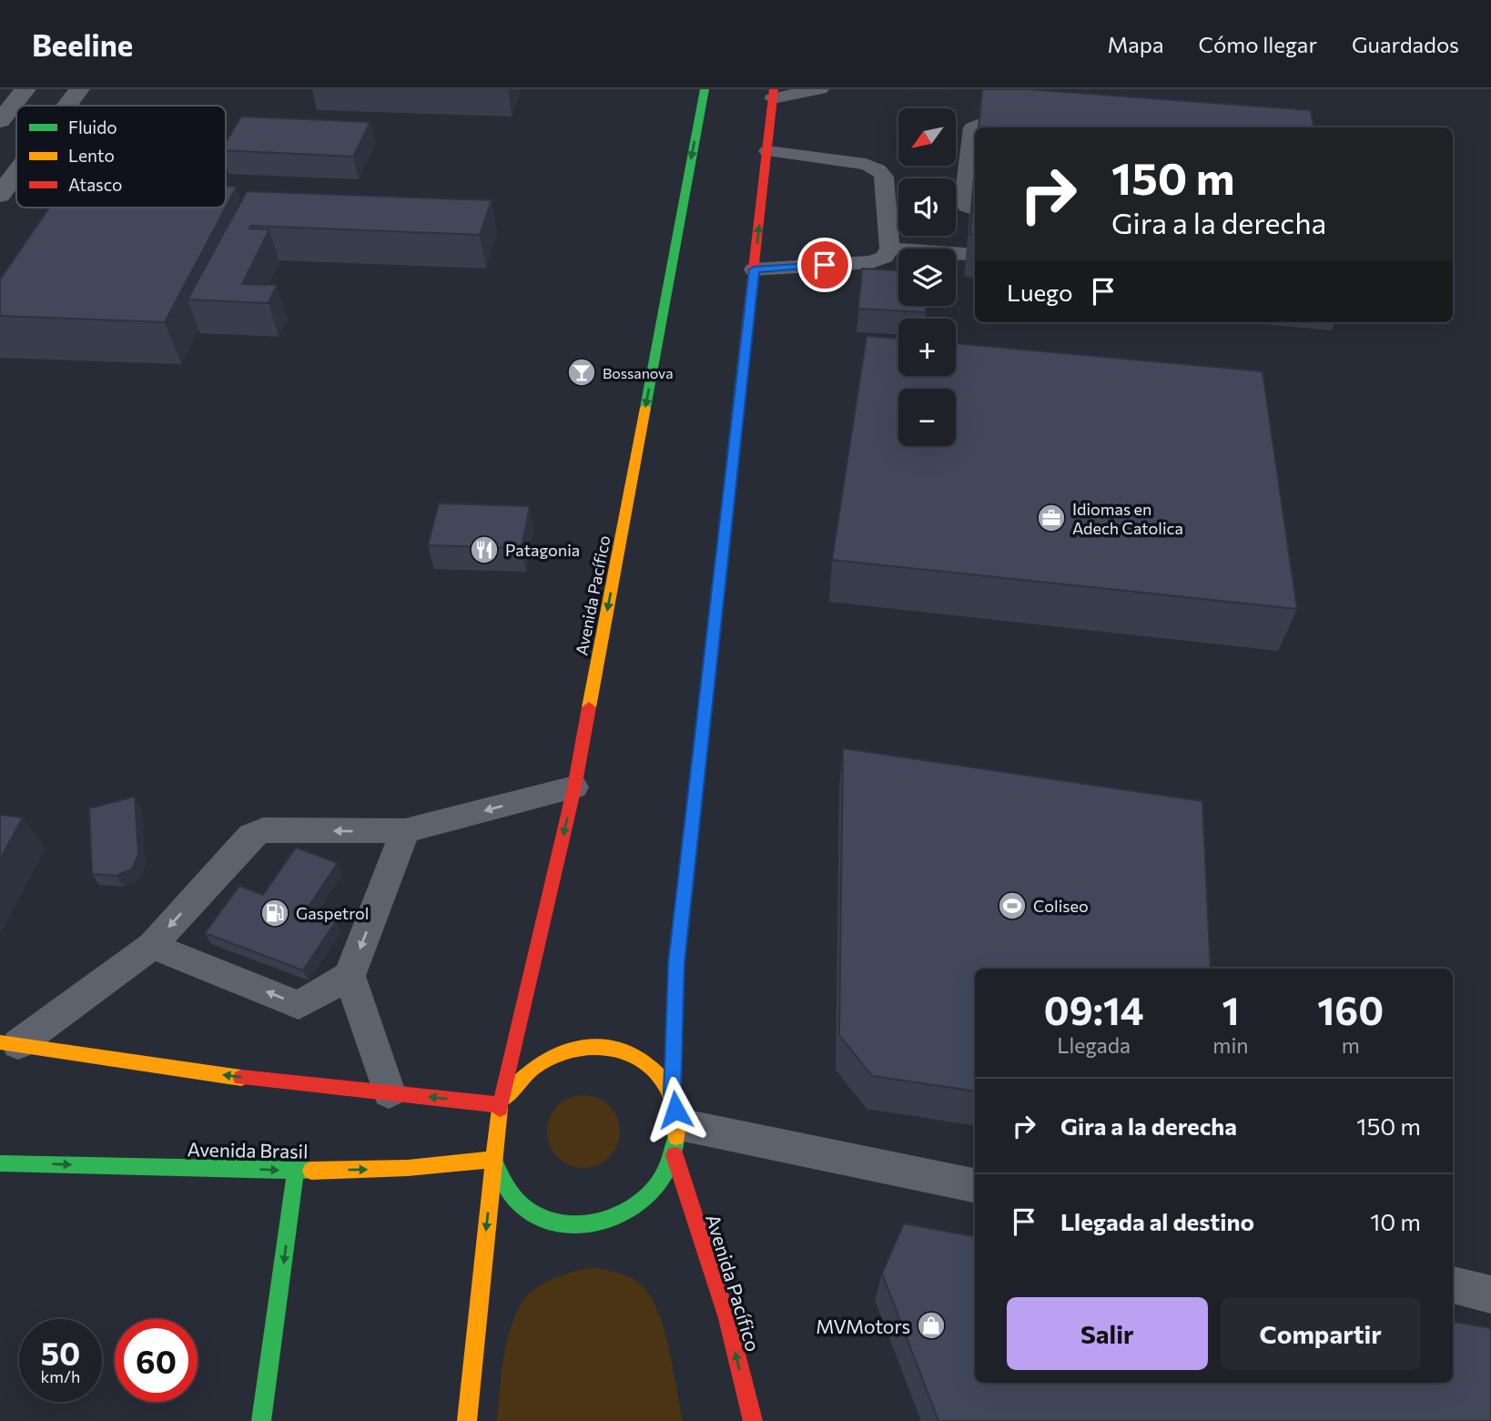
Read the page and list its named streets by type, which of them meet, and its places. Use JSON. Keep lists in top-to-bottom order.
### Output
{
  "streets": {
    "main road": ["Avenida Pacífico", "Avenida Brasil"]
  },
  "crossings": [
    ["Avenida Pacífico", "Avenida Brasil"]
  ],
  "places": {
    "bar": ["Bossanova"],
    "office": ["Idiomas en Adech Catolica"],
    "restaurant": ["Patagonia"],
    "sports": ["Coliseo"],
    "fuel station": ["Gaspetrol"],
    "shop": ["MVMotors"]
  },
  "legend": ["Fluido", "Lento", "Atasco"],
  "north": "bottom left",
  "page": {
    "header": "Beeline",
    "nav": ["Mapa", "Cómo llegar", "Guardados"],
    "map_buttons": ["+", "−"],
    "turn": ["150 m", "Gira a la derecha"],
    "then": "Luego",
    "eta": [
      "09:14",
      "Llegada",
      "1",
      "min",
      "160",
      "m"
    ],
    "list": [
      {
        "name": "Gira a la derecha",
        "value": "150 m"
      },
      {
        "name": "Llegada al destino",
        "value": "10 m"
      }
    ],
    "buttons": ["Salir", "Compartir"],
    "speed": "50 km/h",
    "limit": "60"
  }
}
